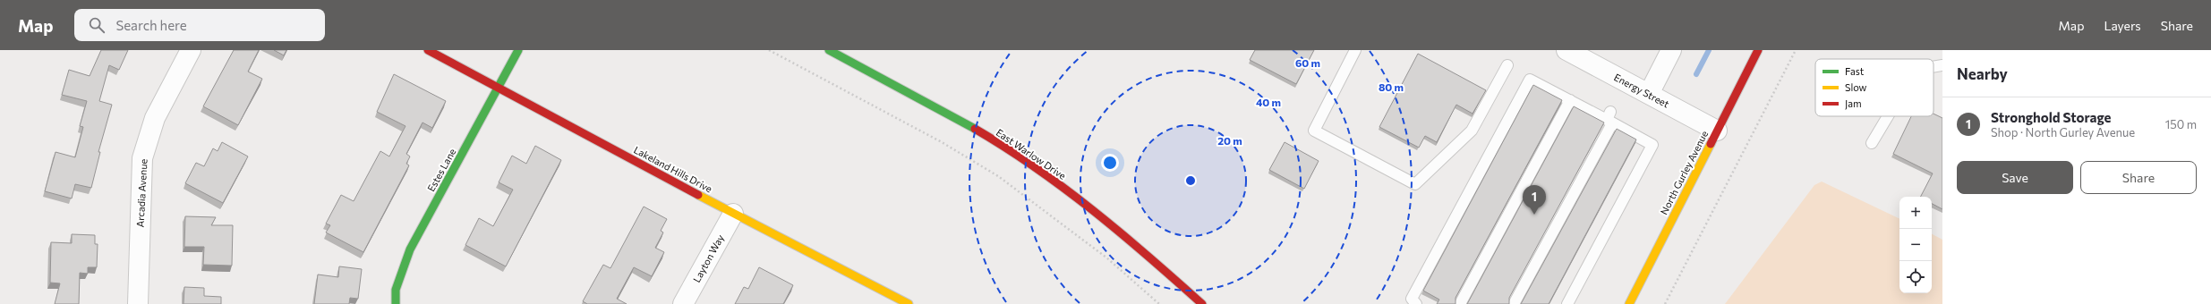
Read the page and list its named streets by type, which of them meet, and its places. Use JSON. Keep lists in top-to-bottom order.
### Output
{
  "streets": {
    "street": [
      "Energy Street",
      "East Warlow Drive",
      "Lakeland Hills Drive",
      "Estes Lane",
      "North Gurley Avenue",
      "Arcadia Avenue",
      "Layton Way"
    ]
  },
  "crossings": [
    ["Energy Street", "North Gurley Avenue"],
    ["Lakeland Hills Drive", "Estes Lane"],
    ["Lakeland Hills Drive", "Layton Way"]
  ],
  "legend": ["Fast", "Slow", "Jam"],
  "page": {
    "header": "Map",
    "search": "Search here",
    "nav": ["Map", "Layers", "Share"],
    "heading": "Nearby",
    "list": [
      {
        "mark": "1",
        "name": "Stronghold Storage",
        "note": "Shop · North Gurley Avenue",
        "value": "150 m"
      }
    ],
    "buttons": ["Save", "Share"],
    "pins": "1",
    "map_buttons": ["+", "−"]
  },
  "rings": [
    "60 m",
    "80 m",
    "40 m",
    "20 m"
  ]
}
